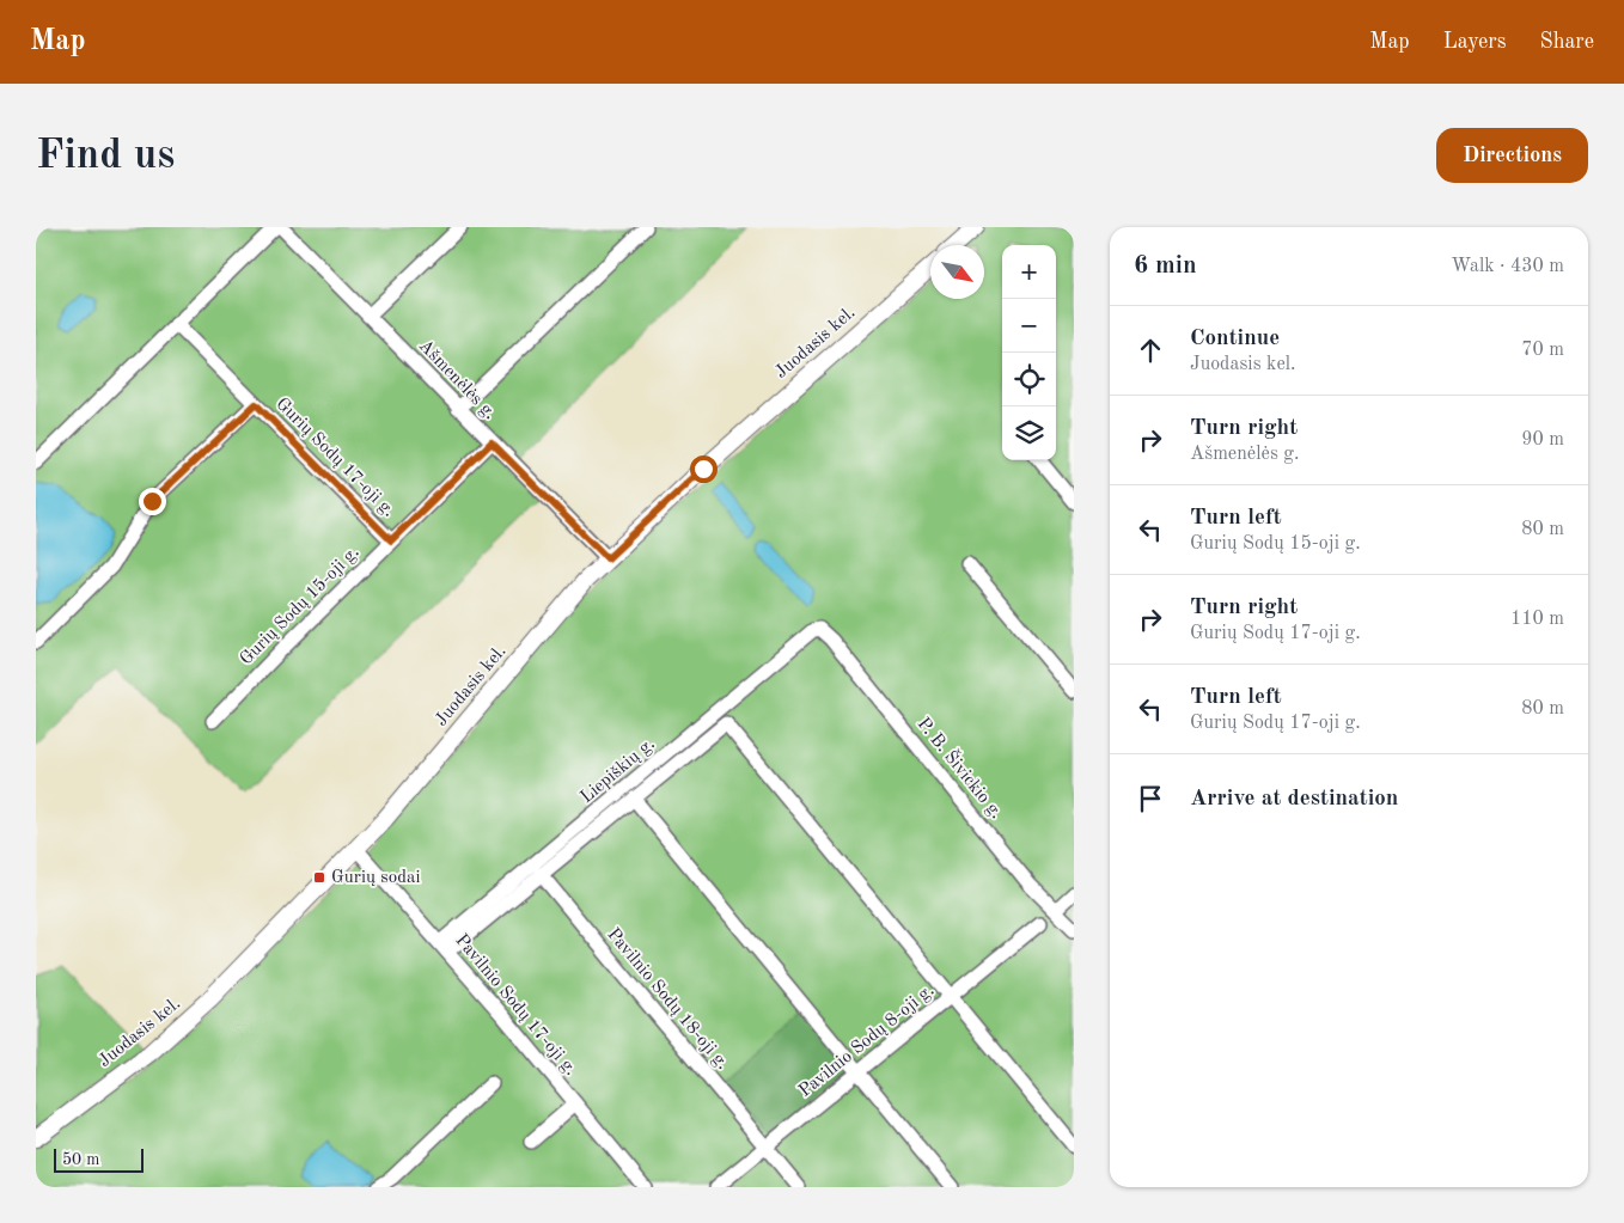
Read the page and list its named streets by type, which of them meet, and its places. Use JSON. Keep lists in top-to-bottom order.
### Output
{
  "streets": {
    "main road": ["Juodasis kel."],
    "street": [
      "Ašmenėlės g.",
      "Gurių Sodų 17-oji g.",
      "Gurių Sodų 15-oji g.",
      "P. B. Šivickio g.",
      "Liepiškių g.",
      "Pavilnio Sodų 18-oji g.",
      "Pavilnio Sodų 17-oji g.",
      "Pavilnio Sodų 8-oji g."
    ]
  },
  "crossings": [
    ["Juodasis kel.", "Ašmenėlės g."],
    ["Juodasis kel.", "Pavilnio Sodų 17-oji g."],
    ["Ašmenėlės g.", "Gurių Sodų 15-oji g."],
    ["Gurių Sodų 17-oji g.", "Gurių Sodų 15-oji g."],
    ["P. B. Šivickio g.", "Liepiškių g."],
    ["Liepiškių g.", "Pavilnio Sodų 17-oji g."],
    ["Pavilnio Sodų 18-oji g.", "Pavilnio Sodų 8-oji g."]
  ],
  "places": {
    "transit": ["Gurių sodai"]
  },
  "scale_bar": "50 m",
  "north": "bottom right",
  "page": {
    "header": "Map",
    "nav": ["Map", "Layers", "Share"],
    "buttons": "Directions",
    "title": "Find us",
    "heading": ["6 min", "Walk · 430 m"],
    "map_buttons": ["+", "−"],
    "list": [
      ["Continue", "Juodasis kel.", "70 m"],
      ["Turn right", "Ašmenėlės g.", "90 m"],
      ["Turn left", "Gurių Sodų 15-oji g.", "80 m"],
      ["Turn right", "Gurių Sodų 17-oji g.", "110 m"],
      ["Turn left", "Gurių Sodų 17-oji g.", "80 m"],
      "Arrive at destination"
    ],
    "scale": "50 m"
  }
}
